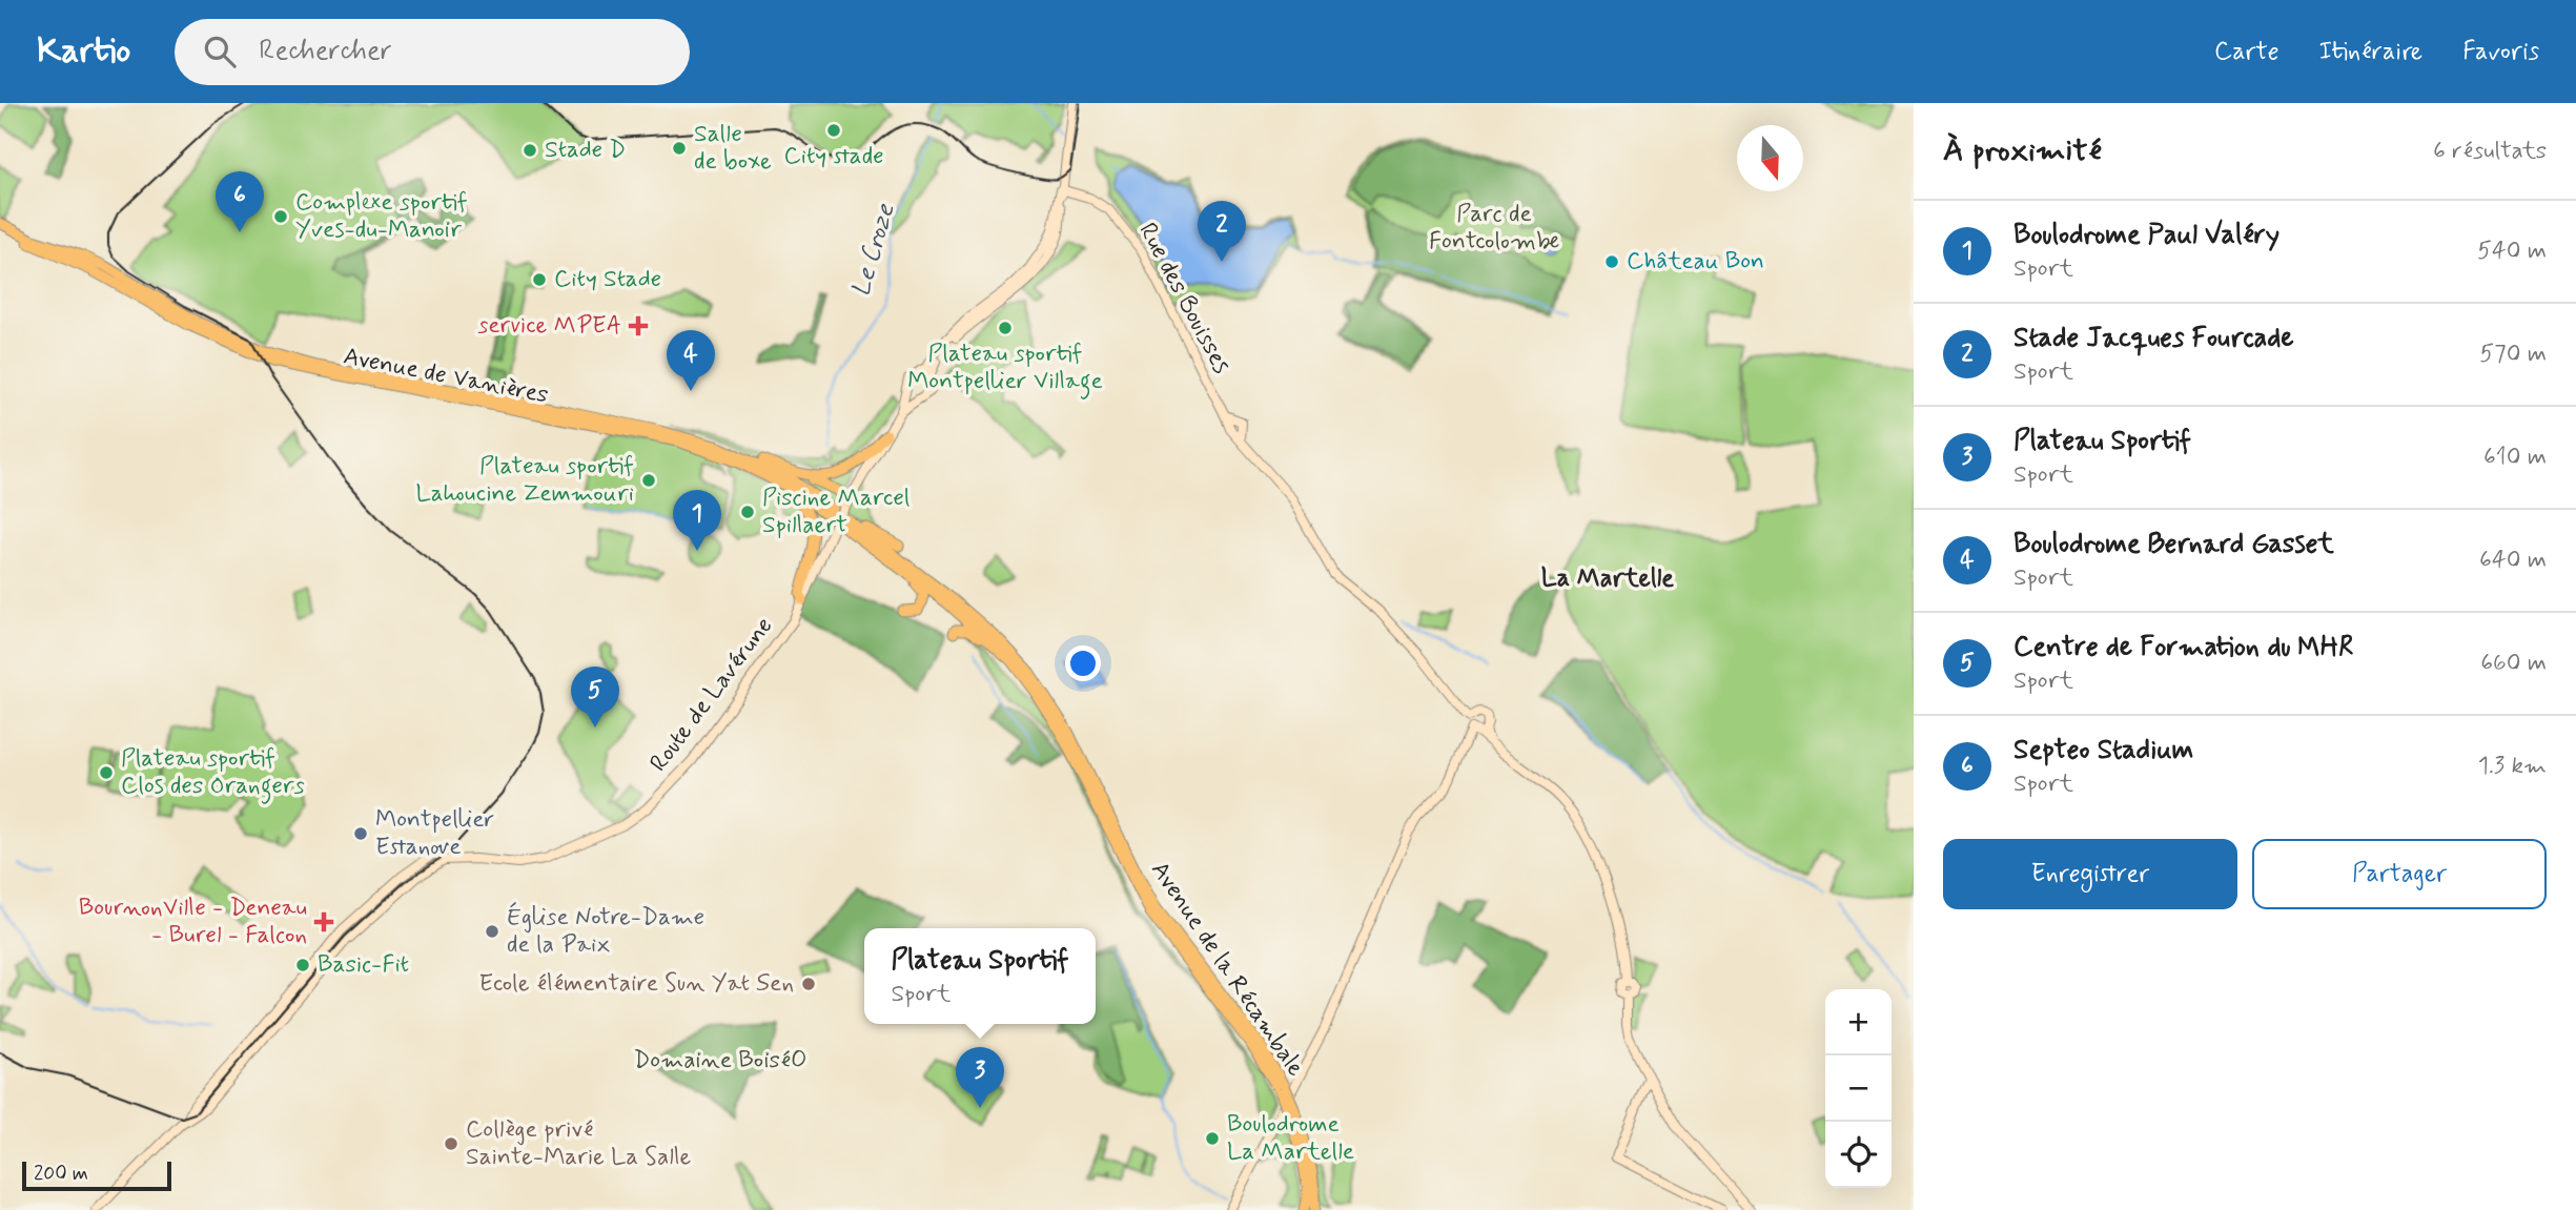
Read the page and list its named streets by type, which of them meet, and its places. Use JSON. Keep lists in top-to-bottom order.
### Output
{
  "streets": {
    "main road": ["Avenue de Vanières", "Avenue de la Récambale"],
    "street": ["Rue des Bouisses", "Route de Lavérune"]
  },
  "crossings": [
    ["Avenue de Vanières", "Route de Lavérune"],
    ["Avenue de Vanières", "Avenue de la Récambale"],
    ["Route de Lavérune", "Avenue de la Récambale"]
  ],
  "districts": ["La Martelle"],
  "water": ["Le Croze"],
  "parks": ["Parc de Fontcolombe", "Domaine BoiséO"],
  "places": {
    "other": [
      "City stade",
      "Salle de boxe",
      "Stade D",
      "Complexe sportif Yves-du-Manoir",
      "Château Bon",
      "City Stade",
      "Plateau sportif Montpellier Village",
      "Plateau sportif Lahoucine Zemmouri",
      "Piscine Marcel Spillaert",
      "Plateau sportif Clos des Orangers",
      "Montpellier Estanove",
      "Église Notre-Dame de la Paix",
      "Basic-Fit",
      "Ecole élémentaire Sun Yat Sen",
      "Boulodrome La Martelle",
      "Collège privé Sainte-Marie La Salle"
    ],
    "health": ["service MPEA", "BournonVille - Deneau - Burel - Falcon"]
  },
  "scale_bar": "200 m",
  "north": "bottom",
  "page": {
    "header": "Kartio",
    "search": "Rechercher",
    "nav": ["Carte", "Itinéraire", "Favoris"],
    "heading": ["À proximité", "6 résultats"],
    "pins": [
      "6",
      "2",
      "4",
      "1",
      "5",
      "3"
    ],
    "list": [
      {
        "mark": "1",
        "name": "Boulodrome Paul Valéry",
        "note": "Sport",
        "value": "540 m"
      },
      {
        "mark": "2",
        "name": "Stade Jacques Fourcade",
        "note": "Sport",
        "value": "570 m"
      },
      {
        "mark": "3",
        "name": "Plateau Sportif",
        "note": "Sport",
        "value": "610 m"
      },
      {
        "mark": "4",
        "name": "Boulodrome Bernard Gasset",
        "note": "Sport",
        "value": "640 m"
      },
      {
        "mark": "5",
        "name": "Centre de Formation du MHR",
        "note": "Sport",
        "value": "660 m"
      },
      {
        "mark": "6",
        "name": "Septeo Stadium",
        "note": "Sport",
        "value": "1.3 km"
      }
    ],
    "buttons": ["Enregistrer", "Partager"],
    "popup": ["Plateau Sportif", "Sport"],
    "map_buttons": ["+", "−"],
    "scale": "200 m"
  }
}
